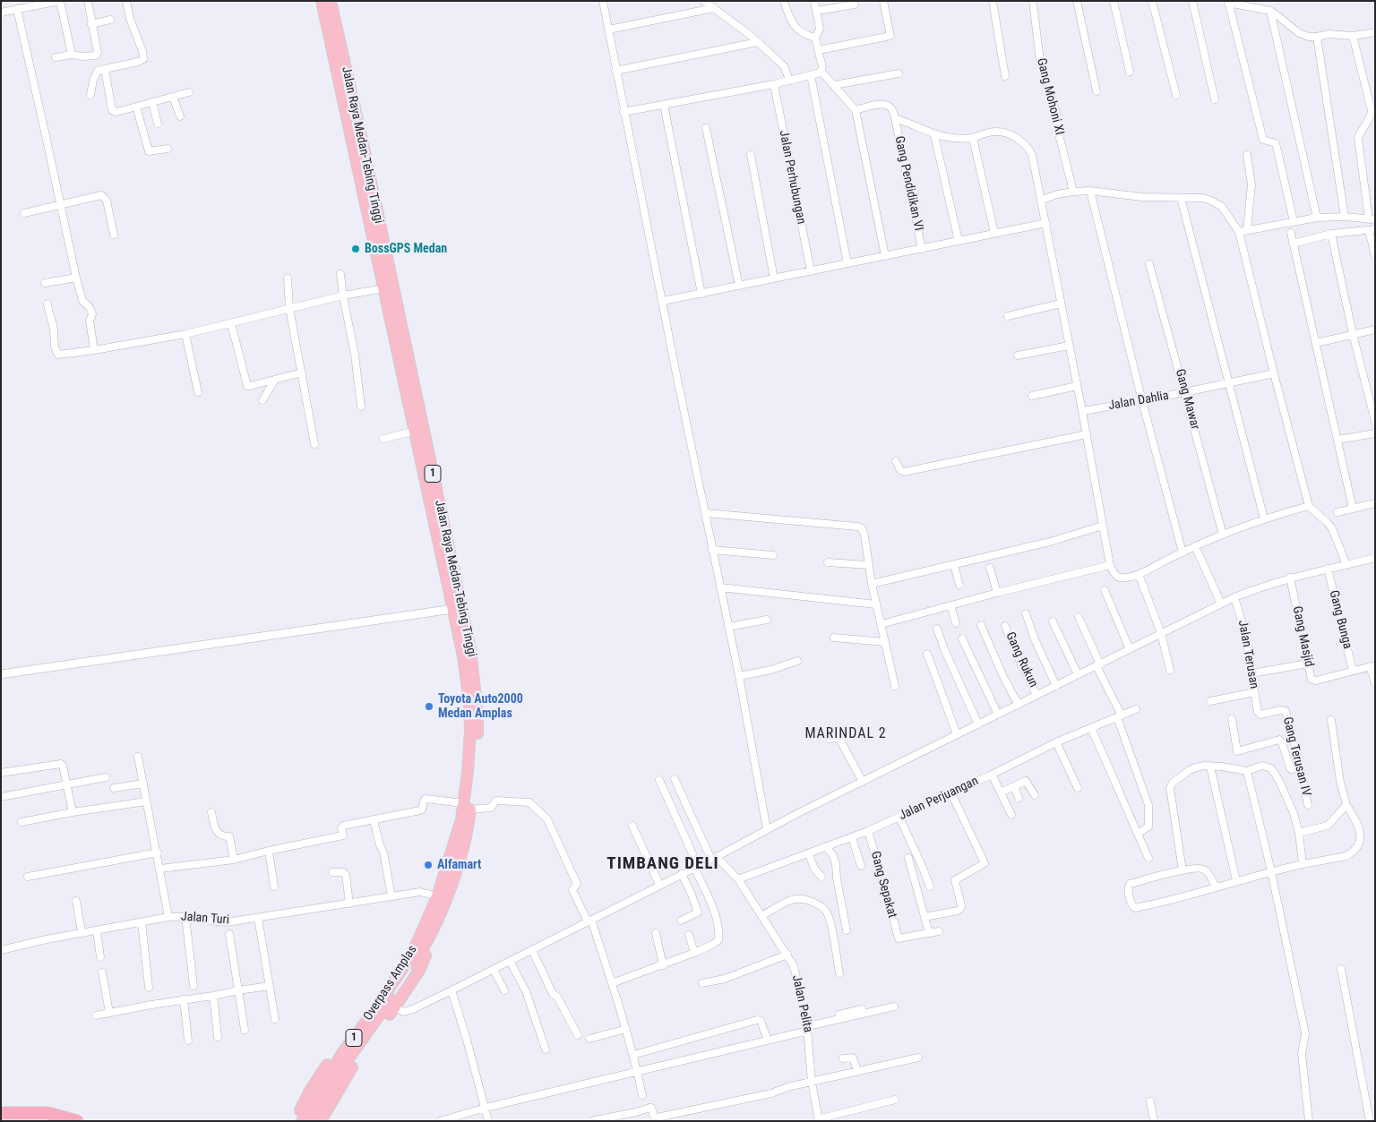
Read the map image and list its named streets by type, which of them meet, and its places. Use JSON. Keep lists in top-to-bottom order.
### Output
{
  "streets": {
    "highway": ["Jalan Raya Medan-Tebing Tinggi", "1", "Overpass Amplas"],
    "street": [
      "Gang Mohoni XI",
      "Jalan Perhubungan",
      "Gang Pendidikan VI",
      "Gang Mawar",
      "Jalan Dahlia",
      "Gang Bunga",
      "Gang Masjid",
      "Jalan Terusan",
      "Gang Rukun",
      "Gang Terusan IV",
      "Jalan Perjuangan",
      "Gang Sepakat",
      "Jalan Turi",
      "Jalan Pelita"
    ]
  },
  "crossings": [
    ["Jalan Raya Medan-Tebing Tinggi", "Jalan Turi"],
    ["Jalan Raya Medan-Tebing Tinggi", "Overpass Amplas"],
    ["Gang Mawar", "Jalan Dahlia"],
    ["Gang Bunga", "Gang Masjid"],
    ["Jalan Terusan", "Gang Terusan IV"],
    ["Jalan Perjuangan", "Gang Sepakat"],
    ["Jalan Perjuangan", "Jalan Pelita"]
  ],
  "districts": ["MARINDAL 2", "TIMBANG DELI"],
  "places": ["BossGPS Medan", "Toyota Auto2000 Medan Amplas", "Alfamart"]
}
